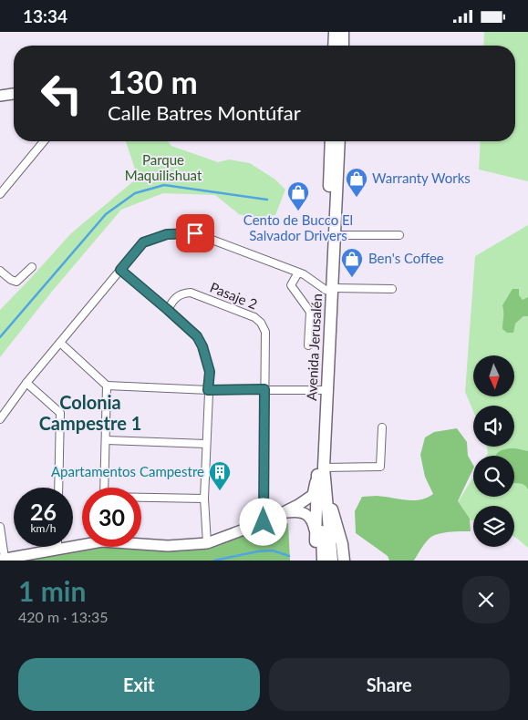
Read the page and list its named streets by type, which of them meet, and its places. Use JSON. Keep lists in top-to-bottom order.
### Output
{
  "streets": {
    "main road": ["Avenida Jerusalén"],
    "street": ["Pasaje 2"]
  },
  "districts": ["Colonia Campestre 1"],
  "parks": ["Parque Maquilishuat"],
  "places": {
    "shop": ["Warranty Works", "Cento de Bucco El Salvador Drivers", "Ben's Coffee"],
    "building": ["Apartamentos Campestre"]
  },
  "north": "bottom",
  "page": {
    "status": "13:34",
    "turn": ["130 m", "Calle Batres Montúfar"],
    "speed": "26 km/h",
    "limit": "30",
    "heading": ["1 min", "420 m · 13:35"],
    "buttons": ["Exit", "Share"]
  }
}
